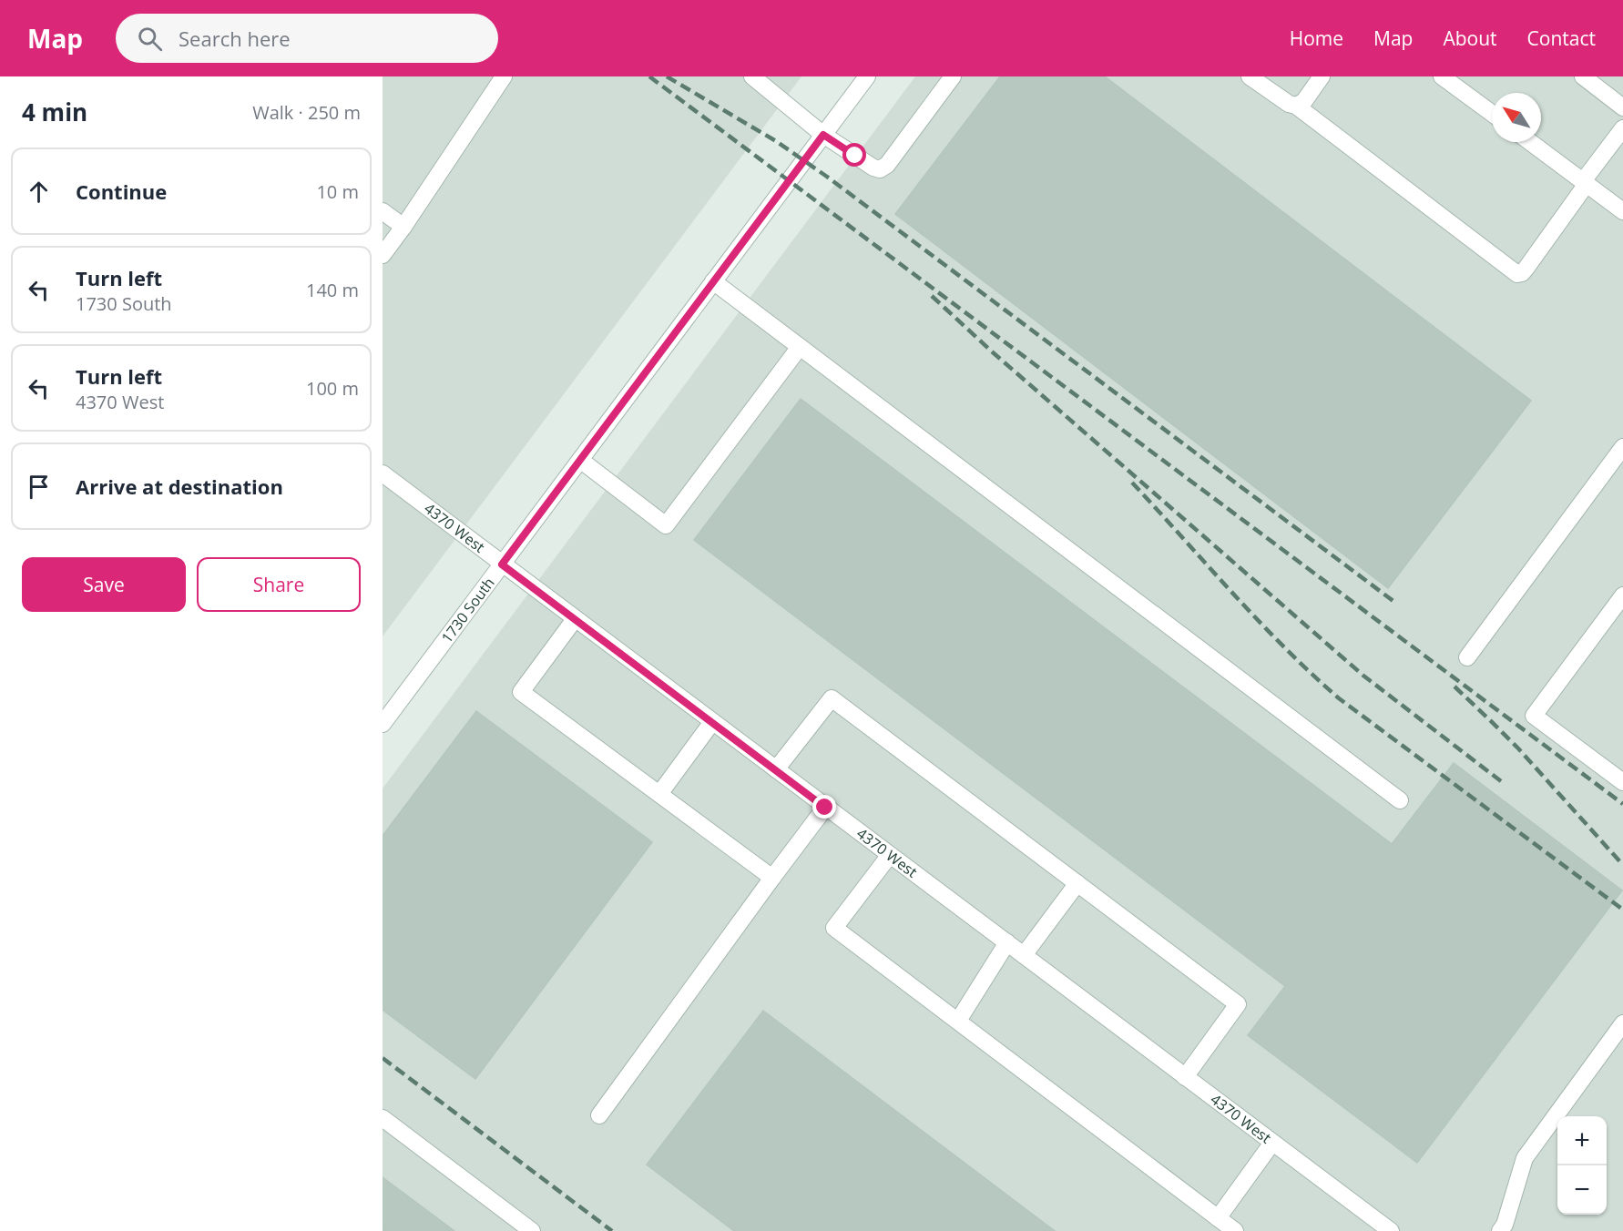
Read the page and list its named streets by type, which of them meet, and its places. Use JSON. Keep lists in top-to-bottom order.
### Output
{
  "streets": {
    "street": ["4370 West", "1730 South"]
  },
  "crossings": [
    ["4370 West", "1730 South"]
  ],
  "north": "top left",
  "page": {
    "header": "Map",
    "search": "Search here",
    "nav": [
      "Home",
      "Map",
      "About",
      "Contact"
    ],
    "heading": ["4 min", "Walk · 250 m"],
    "list": [
      ["Continue", "10 m"],
      ["Turn left", "1730 South", "140 m"],
      ["Turn left", "4370 West", "100 m"],
      "Arrive at destination"
    ],
    "buttons": ["Save", "Share"],
    "map_buttons": ["+", "−"]
  }
}
